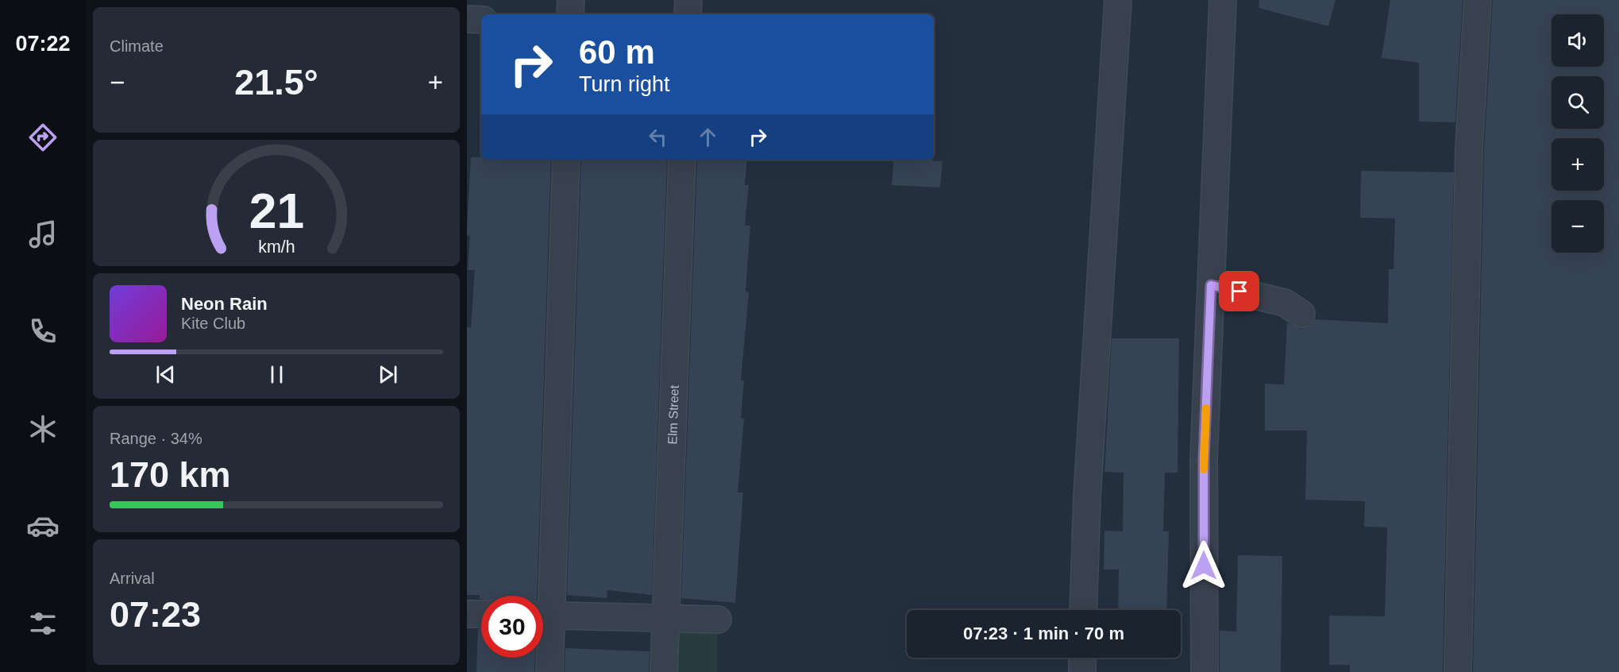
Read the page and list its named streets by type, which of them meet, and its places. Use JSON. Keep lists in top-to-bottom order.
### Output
{
  "streets": {
    "street": ["Elm Street"]
  },
  "page": {
    "tabs": "07:22",
    "tile": [
      "Climate",
      ["Range · 34%", "170 km"],
      ["Arrival", "07:23"]
    ],
    "map_buttons": ["+", "−"],
    "turn": ["60 m", "Turn right"],
    "heat": ["−", "21.5°", "+"],
    "song": ["Neon Rain", "Kite Club"],
    "limit": "30",
    "trip": "07:23 · 1 min · 70 m",
    "gauge": ["21", "km/h"]
  }
}
